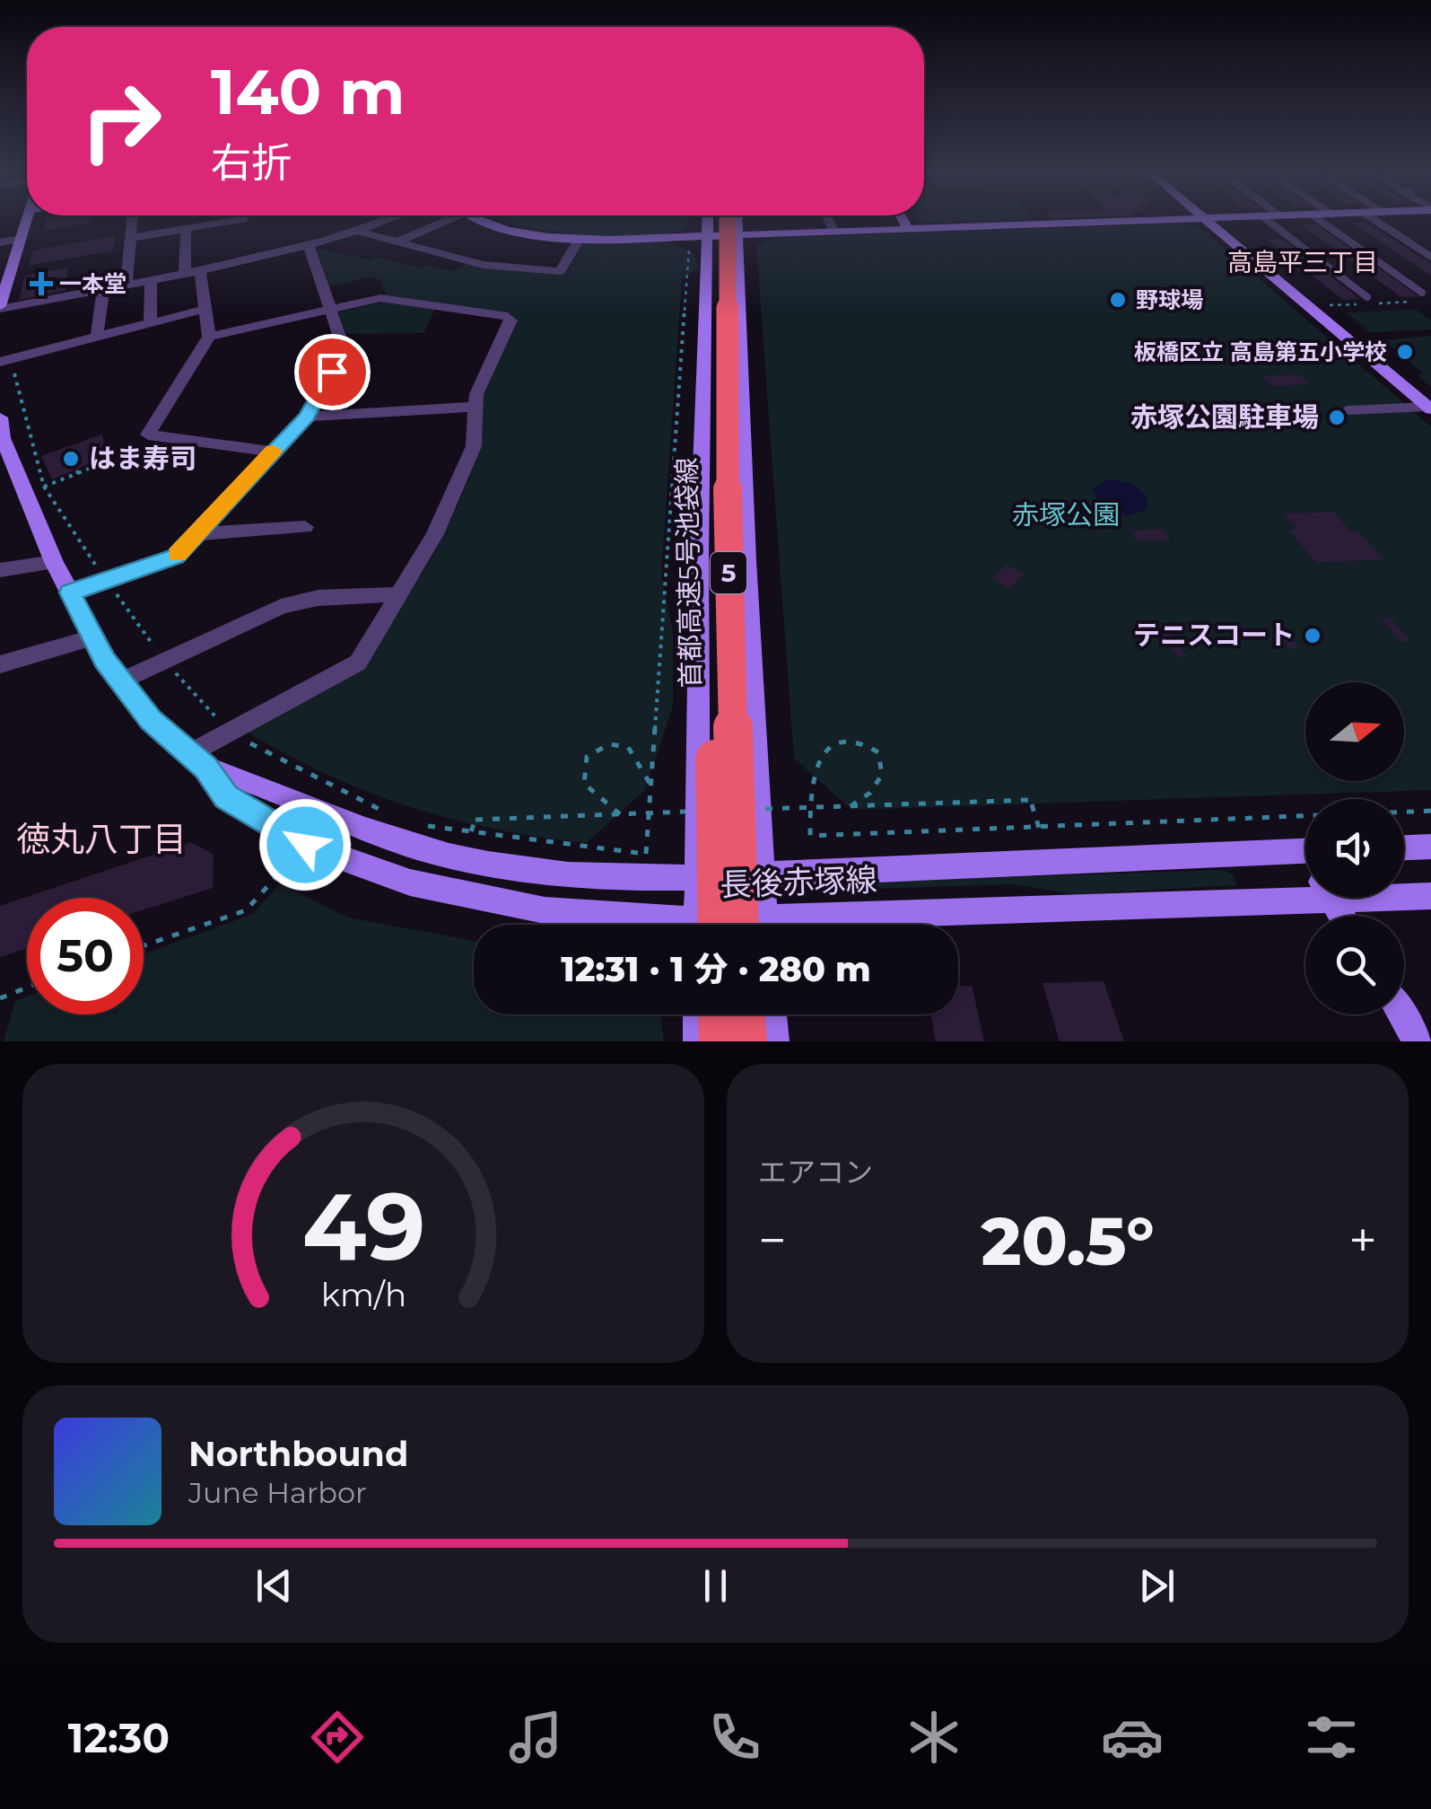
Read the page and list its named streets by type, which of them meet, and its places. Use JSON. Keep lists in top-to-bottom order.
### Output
{
  "streets": {
    "highway": ["首都高速5号池袋線", "5"],
    "main road": ["長後赤塚線"]
  },
  "districts": ["高島平三丁目", "徳丸八丁目"],
  "parks": ["赤塚公園"],
  "places": {
    "health": ["一本堂"],
    "other": [
      "野球場",
      "板橋区立 高島第五小学校",
      "赤塚公園駐車場",
      "はま寿司",
      "テニスコート"
    ]
  },
  "north": "right",
  "page": {
    "turn": ["140 m", "右折"],
    "limit": "50",
    "trip": "12:31 · 1 分 · 280 m",
    "tile": "エアコン",
    "heat": ["−", "20.5°", "+"],
    "song": ["Northbound", "June Harbor"],
    "tabs": "12:30",
    "gauge": ["49", "km/h"]
  }
}
